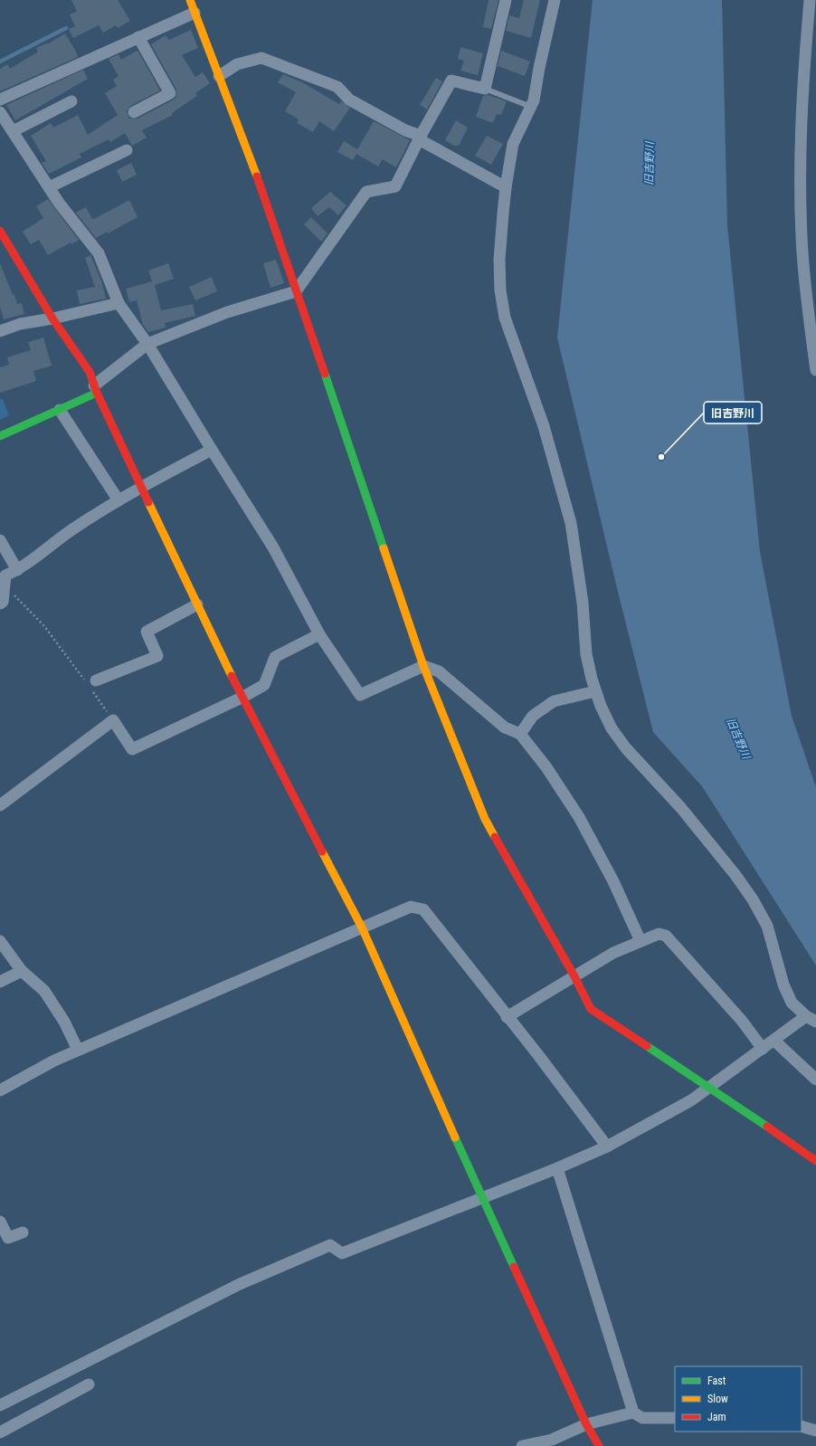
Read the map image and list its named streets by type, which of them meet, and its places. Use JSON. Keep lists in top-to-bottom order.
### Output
{
  "water": ["旧吉野川"],
  "places": ["旧吉野川"],
  "legend": ["Fast", "Slow", "Jam"]
}
